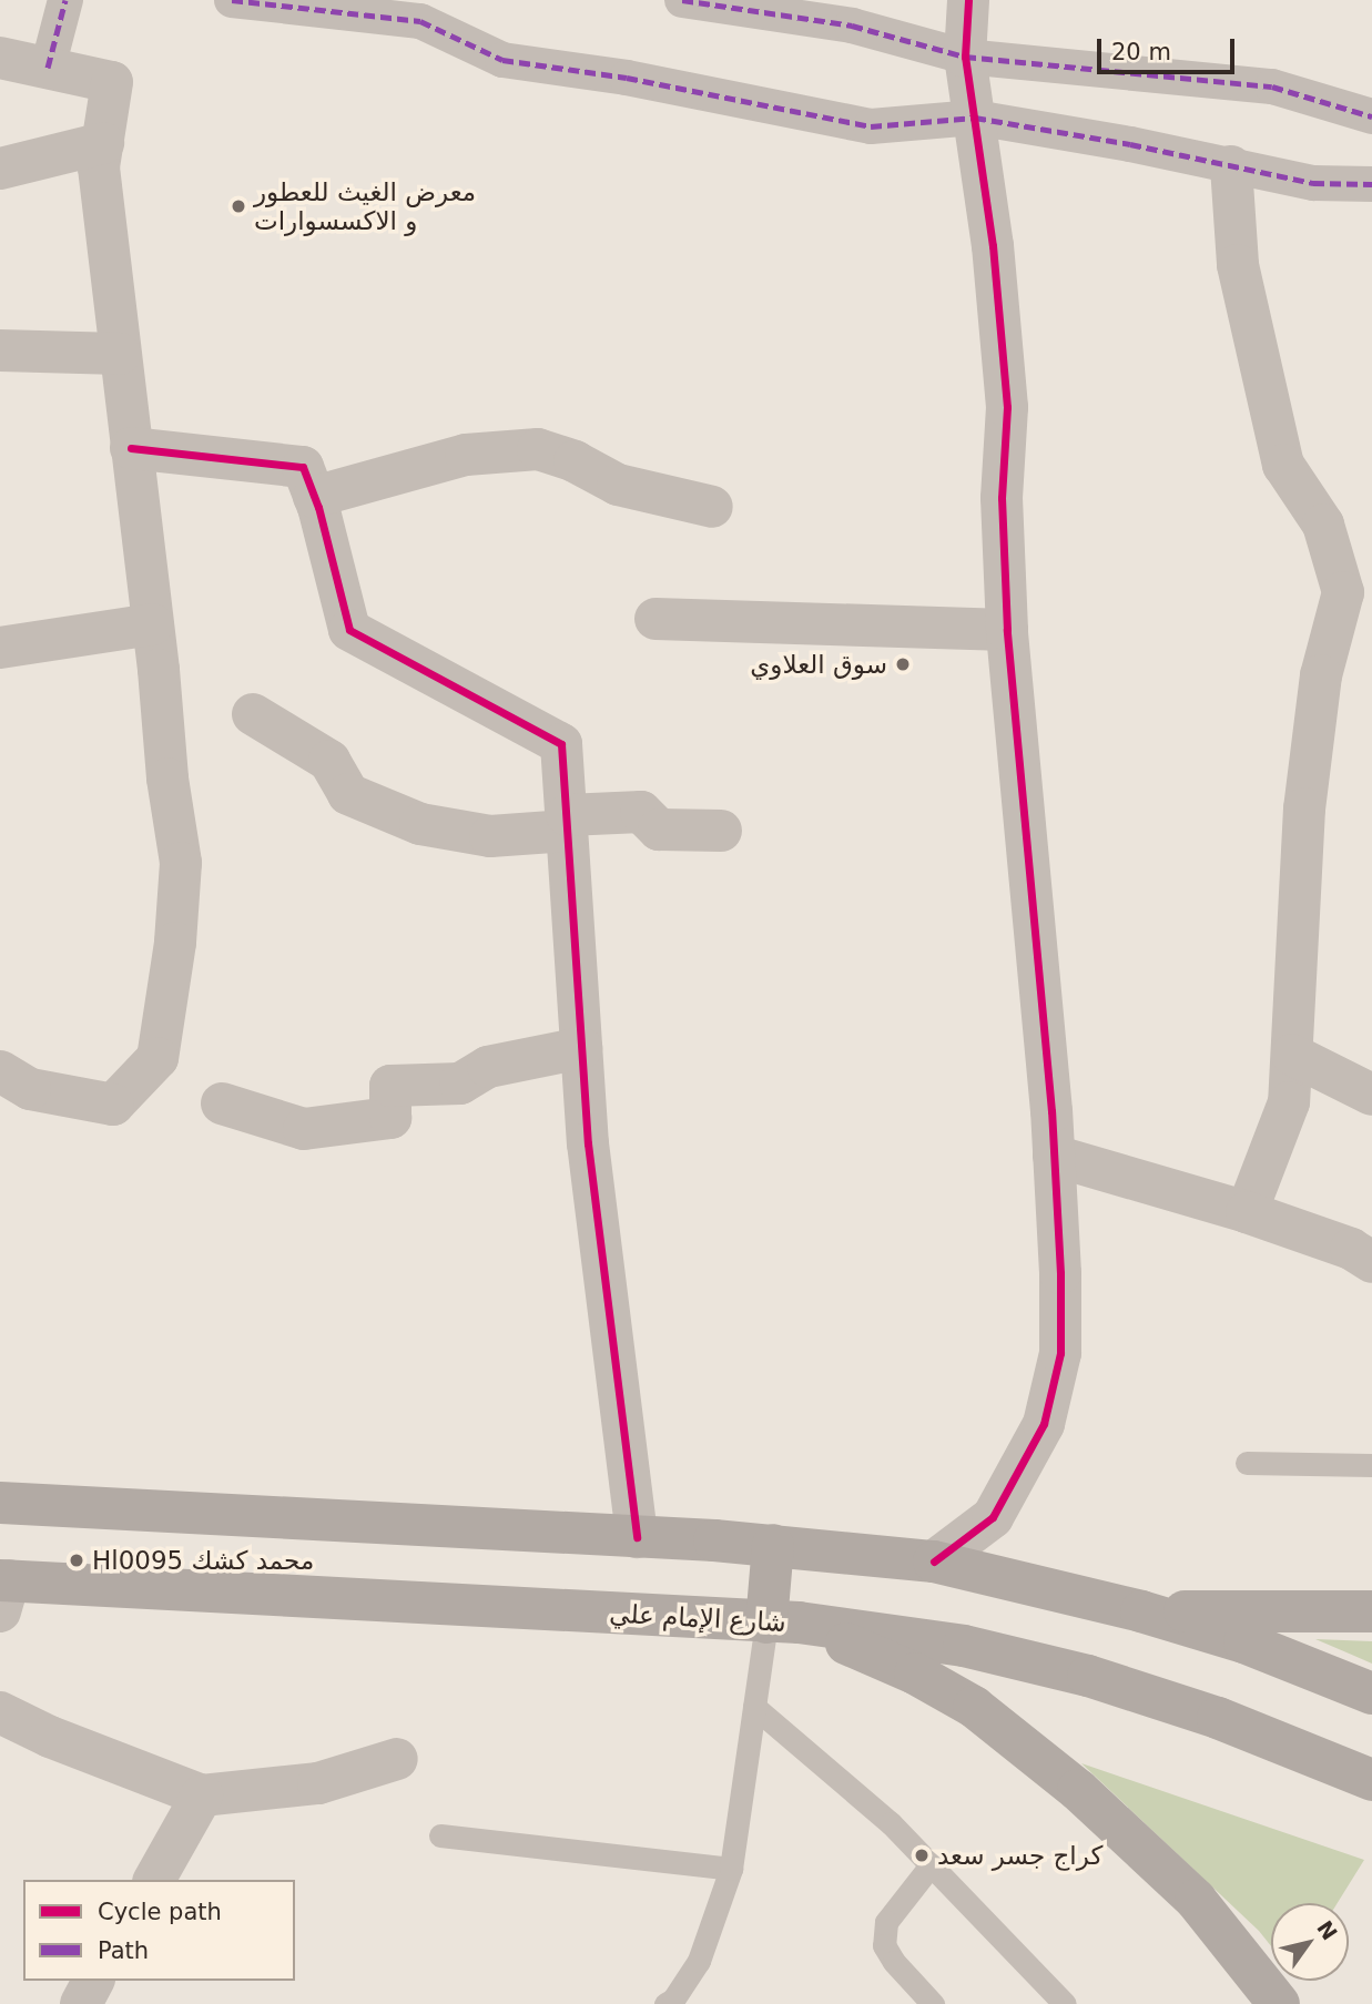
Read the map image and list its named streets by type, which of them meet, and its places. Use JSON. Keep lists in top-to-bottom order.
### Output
{
  "streets": {
    "main road": ["شارع الإمام علي"]
  },
  "places": [
    "معرض الغيث للعطور و الاكسسوارات",
    "سوق العلاوي",
    "Hl0095 محمد كشك",
    "كراج جسر سعد"
  ],
  "legend": ["Cycle path", "Path"],
  "scale_bar": "20 m",
  "north": "top right"
}
